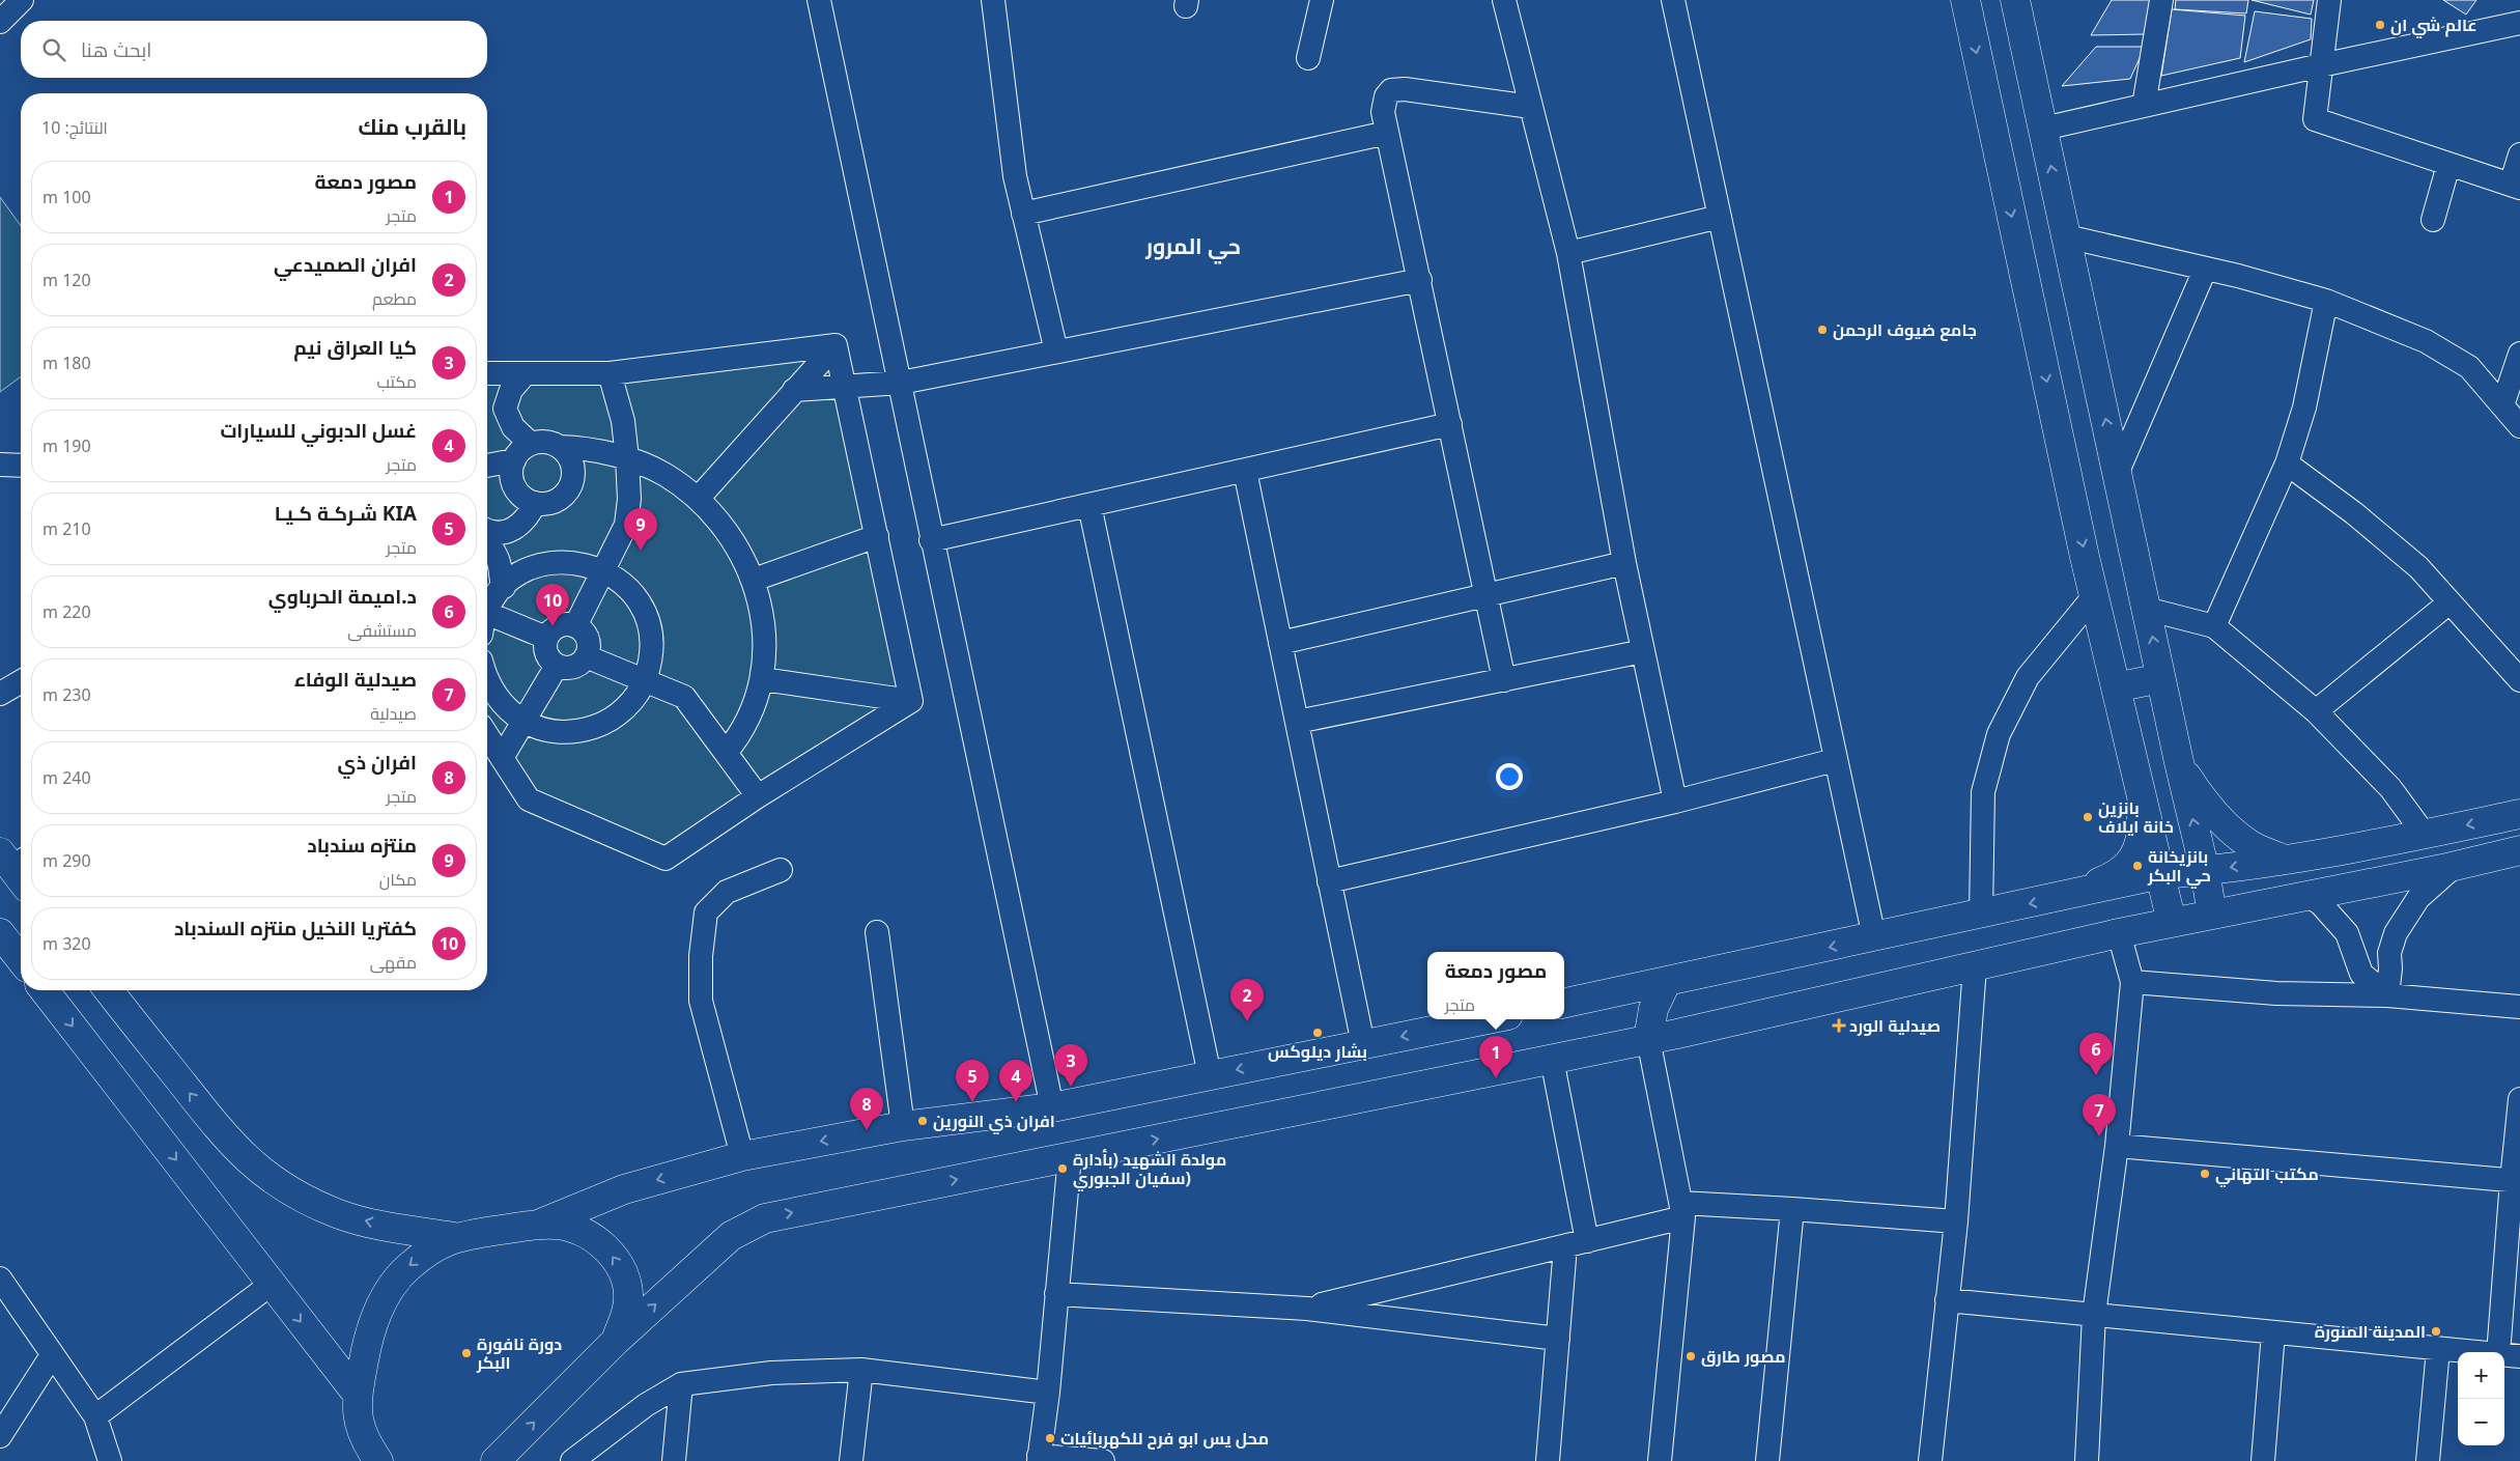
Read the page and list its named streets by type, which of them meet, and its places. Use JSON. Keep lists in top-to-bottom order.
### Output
{
  "districts": ["حي المرور"],
  "places": {
    "other": [
      "عالم شي ان",
      "جامع ضيوف الرحمن",
      "بانزين خانة ايلاف",
      "بانزيخانة حي البكر",
      "بشار ديلوكس",
      "افران ذي النورين",
      "مولدة الشهيد (بأدارة سفيان الجبوري)",
      "مكتب التهاني",
      "المدينة المنورة",
      "دورة نافورة البكر",
      "مصور طارق",
      "محل يس ابو فرح للكهربائيات"
    ],
    "health": ["صيدلية الورد"]
  },
  "page": {
    "search": "ابحث هنا",
    "heading": ["بالقرب منك", "النتائج: 10"],
    "list": [
      {
        "mark": "1",
        "name": "مصور دمعة",
        "note": "متجر",
        "value": "100 m"
      },
      {
        "mark": "2",
        "name": "افران الصميدعي",
        "note": "مطعم",
        "value": "120 m"
      },
      {
        "mark": "3",
        "name": "کیا العراق نیم",
        "note": "مكتب",
        "value": "180 m"
      },
      {
        "mark": "4",
        "name": "غسل الدبوني للسيارات",
        "note": "متجر",
        "value": "190 m"
      },
      {
        "mark": "5",
        "name": "KIA شـركـة كـيـا",
        "note": "متجر",
        "value": "210 m"
      },
      {
        "mark": "6",
        "name": "د.اميمة الحرباوي",
        "note": "مستشفى",
        "value": "220 m"
      },
      {
        "mark": "7",
        "name": "صيدلية الوفاء",
        "note": "صيدلية",
        "value": "230 m"
      },
      {
        "mark": "8",
        "name": "افران ذي",
        "note": "متجر",
        "value": "240 m"
      },
      {
        "mark": "9",
        "name": "منتزه سندباد",
        "note": "مكان",
        "value": "290 m"
      },
      {
        "mark": "10",
        "name": "كفتريا النخيل منتزه السندباد",
        "note": "مقهى",
        "value": "320 m"
      }
    ],
    "pins": [
      "9",
      "10",
      "2",
      "6",
      "1",
      "3",
      "4",
      "5",
      "8",
      "7"
    ],
    "popup": ["مصور دمعة", "متجر"],
    "map_buttons": ["+", "−"]
  }
}
